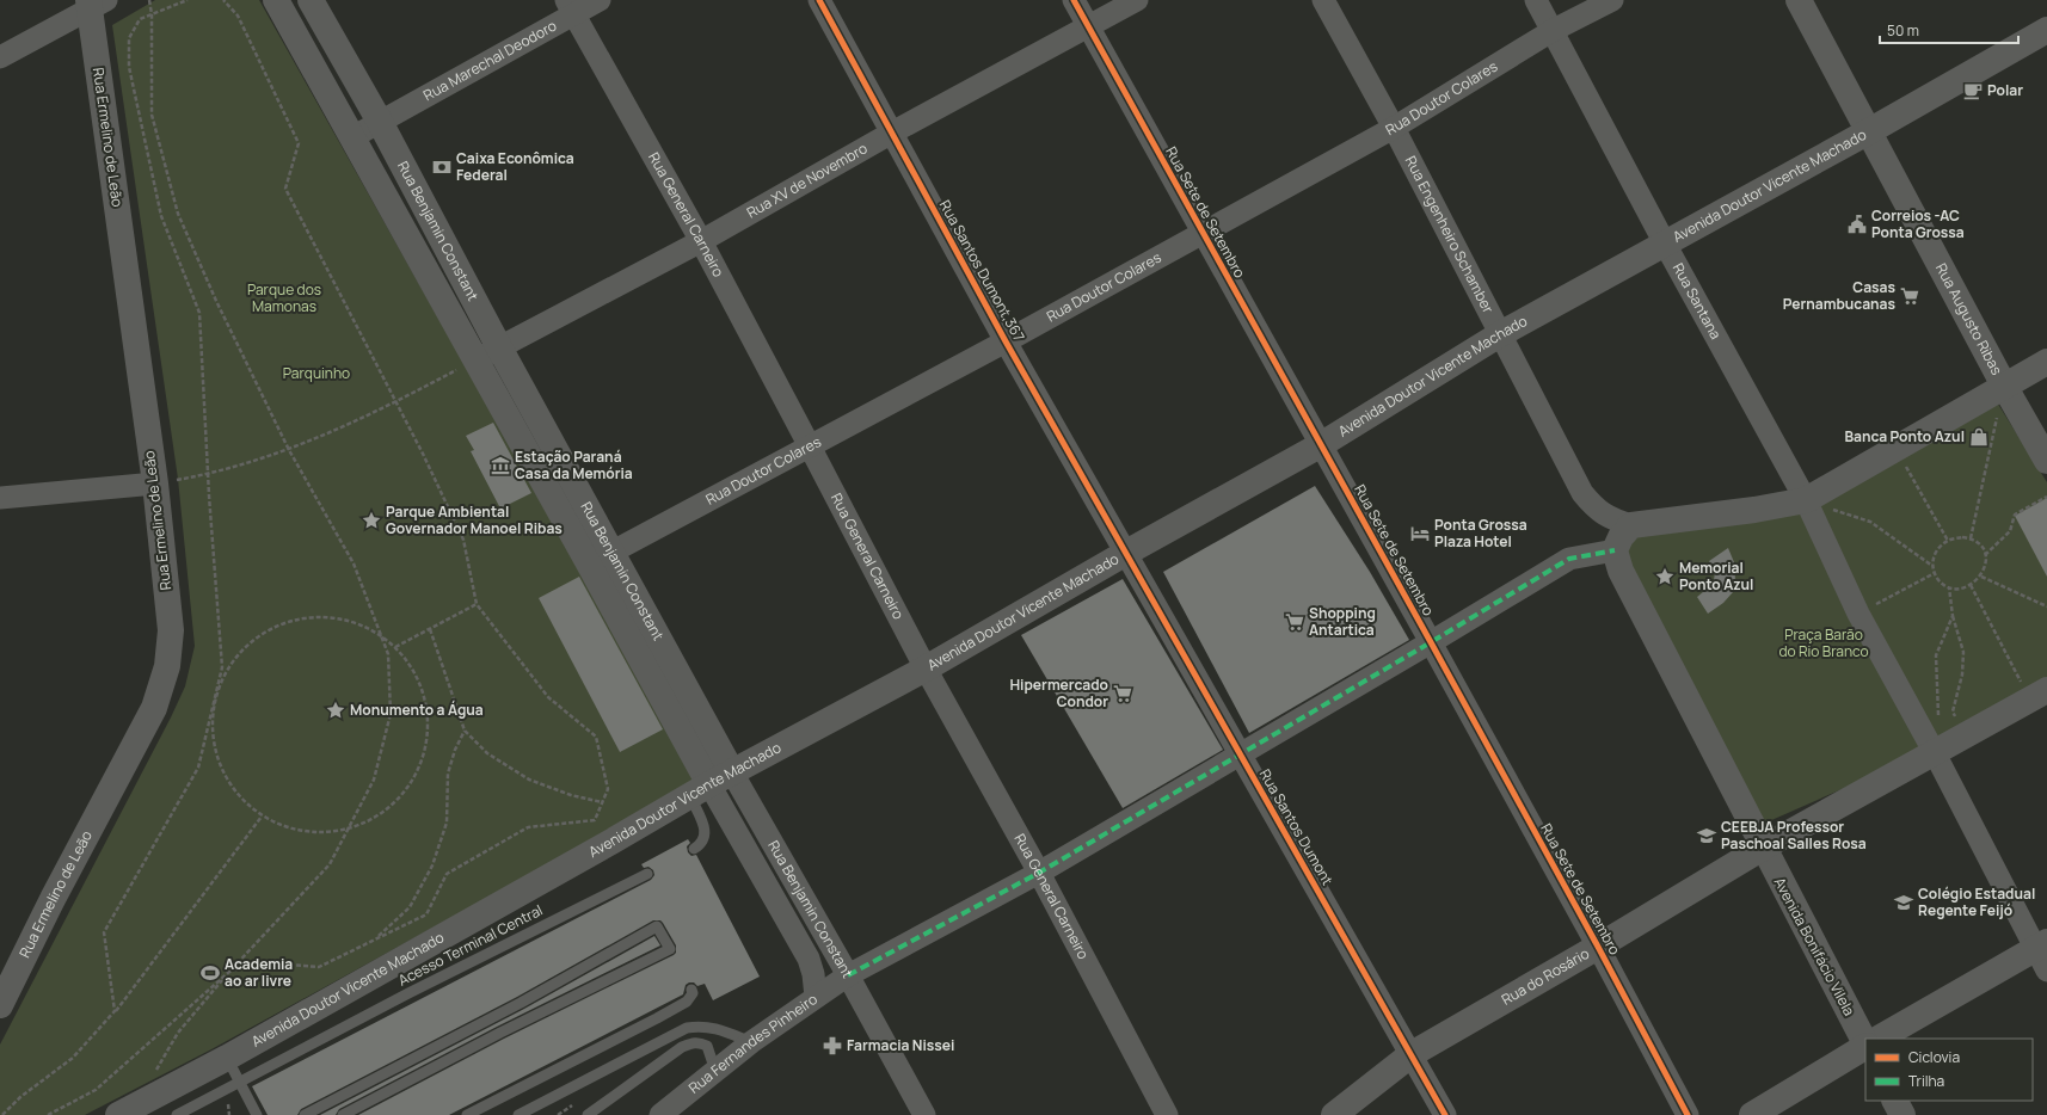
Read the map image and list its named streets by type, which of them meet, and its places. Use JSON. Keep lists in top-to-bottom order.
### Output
{
  "streets": {
    "main road": [
      "Rua Ermelino de Leão",
      "Avenida Doutor Vicente Machado",
      "Rua Benjamin Constant",
      "Rua Augusto Ribas",
      "Avenida Bonifácio Vilela",
      "Rua do Rosário"
    ],
    "street": [
      "Rua Marechal Deodoro",
      "Rua Doutor Colares",
      "Rua XV de Novembro",
      "Rua Sete de Setembro",
      "Rua General Carneiro",
      "Rua Engenheiro Schamber",
      "Rua Santos Dumont,367",
      "Rua Santana",
      "Rua Santos Dumont",
      "Rua Fernandes Pinheiro"
    ],
    "lane": ["Acesso Terminal Central"]
  },
  "crossings": [
    ["Rua Marechal Deodoro", "Rua General Carneiro"],
    ["Rua Marechal Deodoro", "Rua Benjamin Constant"],
    ["Rua Doutor Colares", "Rua Sete de Setembro"],
    ["Rua Doutor Colares", "Rua General Carneiro"],
    ["Rua Doutor Colares", "Rua Benjamin Constant"],
    ["Rua Doutor Colares", "Rua Engenheiro Schamber"],
    ["Rua Doutor Colares", "Rua Santos Dumont,367"],
    ["Rua Doutor Colares", "Rua Santana"],
    ["Rua XV de Novembro", "Rua Sete de Setembro"],
    ["Rua XV de Novembro", "Rua General Carneiro"],
    ["Rua XV de Novembro", "Rua Benjamin Constant"],
    ["Rua XV de Novembro", "Rua Santos Dumont,367"],
    ["Avenida Doutor Vicente Machado", "Rua Sete de Setembro"],
    ["Avenida Doutor Vicente Machado", "Rua General Carneiro"],
    ["Avenida Doutor Vicente Machado", "Rua Benjamin Constant"],
    ["Avenida Doutor Vicente Machado", "Rua Engenheiro Schamber"],
    ["Avenida Doutor Vicente Machado", "Rua Santos Dumont,367"],
    ["Avenida Doutor Vicente Machado", "Rua Santana"],
    ["Avenida Doutor Vicente Machado", "Rua Augusto Ribas"],
    ["Avenida Doutor Vicente Machado", "Rua Santos Dumont"],
    ["Rua Sete de Setembro", "Rua do Rosário"],
    ["Rua Sete de Setembro", "Rua Fernandes Pinheiro"],
    ["Rua General Carneiro", "Rua Fernandes Pinheiro"],
    ["Rua Benjamin Constant", "Rua Fernandes Pinheiro"],
    ["Rua Santos Dumont,367", "Rua Santos Dumont"],
    ["Rua Santos Dumont", "Rua do Rosário"],
    ["Rua Santos Dumont", "Rua Fernandes Pinheiro"],
    ["Avenida Bonifácio Vilela", "Rua do Rosário"]
  ],
  "parks": ["Parque dos Mamonas", "Parquinho", "Praça Barão do Rio Branco"],
  "places": {
    "cafe": ["Polar"],
    "bank": ["Caixa Econômica Federal"],
    "public building": ["Correios -AC Ponta Grossa"],
    "supermarket": ["Casas Pernambucanas", "Shopping Antartica", "Hipermercado Condor"],
    "shop": ["Banca Ponto Azul"],
    "museum": ["Estação Paraná Casa da Memória"],
    "place": ["Parque Ambiental Governador Manoel Ribas", "Memorial Ponto Azul", "Monumento a Água"],
    "hotel": ["Ponta Grossa Plaza Hotel"],
    "school or university": ["CEEBJA Professor Paschoal Salles Rosa", "Colégio Estadual Regente Feijó"],
    "sports": ["Academia ao ar livre"],
    "pharmacy": ["Farmacia Nissei"]
  },
  "legend": ["Ciclovia", "Trilha"],
  "scale_bar": "50 m"
}
